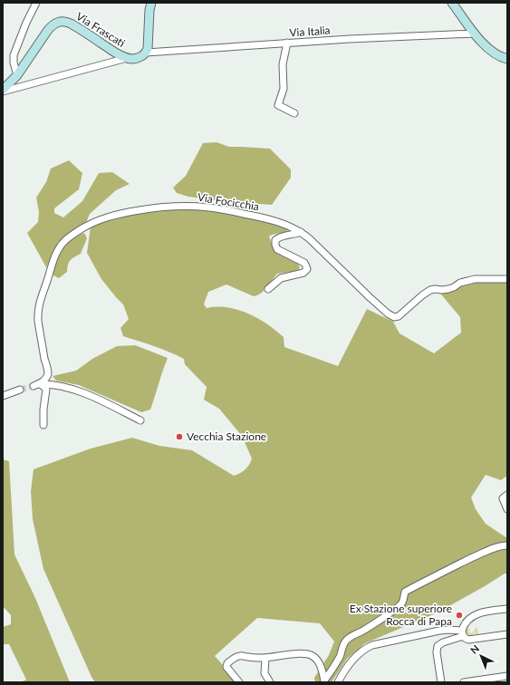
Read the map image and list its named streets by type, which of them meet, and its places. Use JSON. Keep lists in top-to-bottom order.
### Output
{
  "streets": {
    "main road": ["Via Frascati"],
    "street": ["Via Italia", "Via Focicchia"]
  },
  "crossings": [
    ["Via Frascati", "Via Italia"]
  ],
  "places": ["Vecchia Stazione", "Ex Stazione superiore Rocca di Papa"],
  "north": "top left"
}
